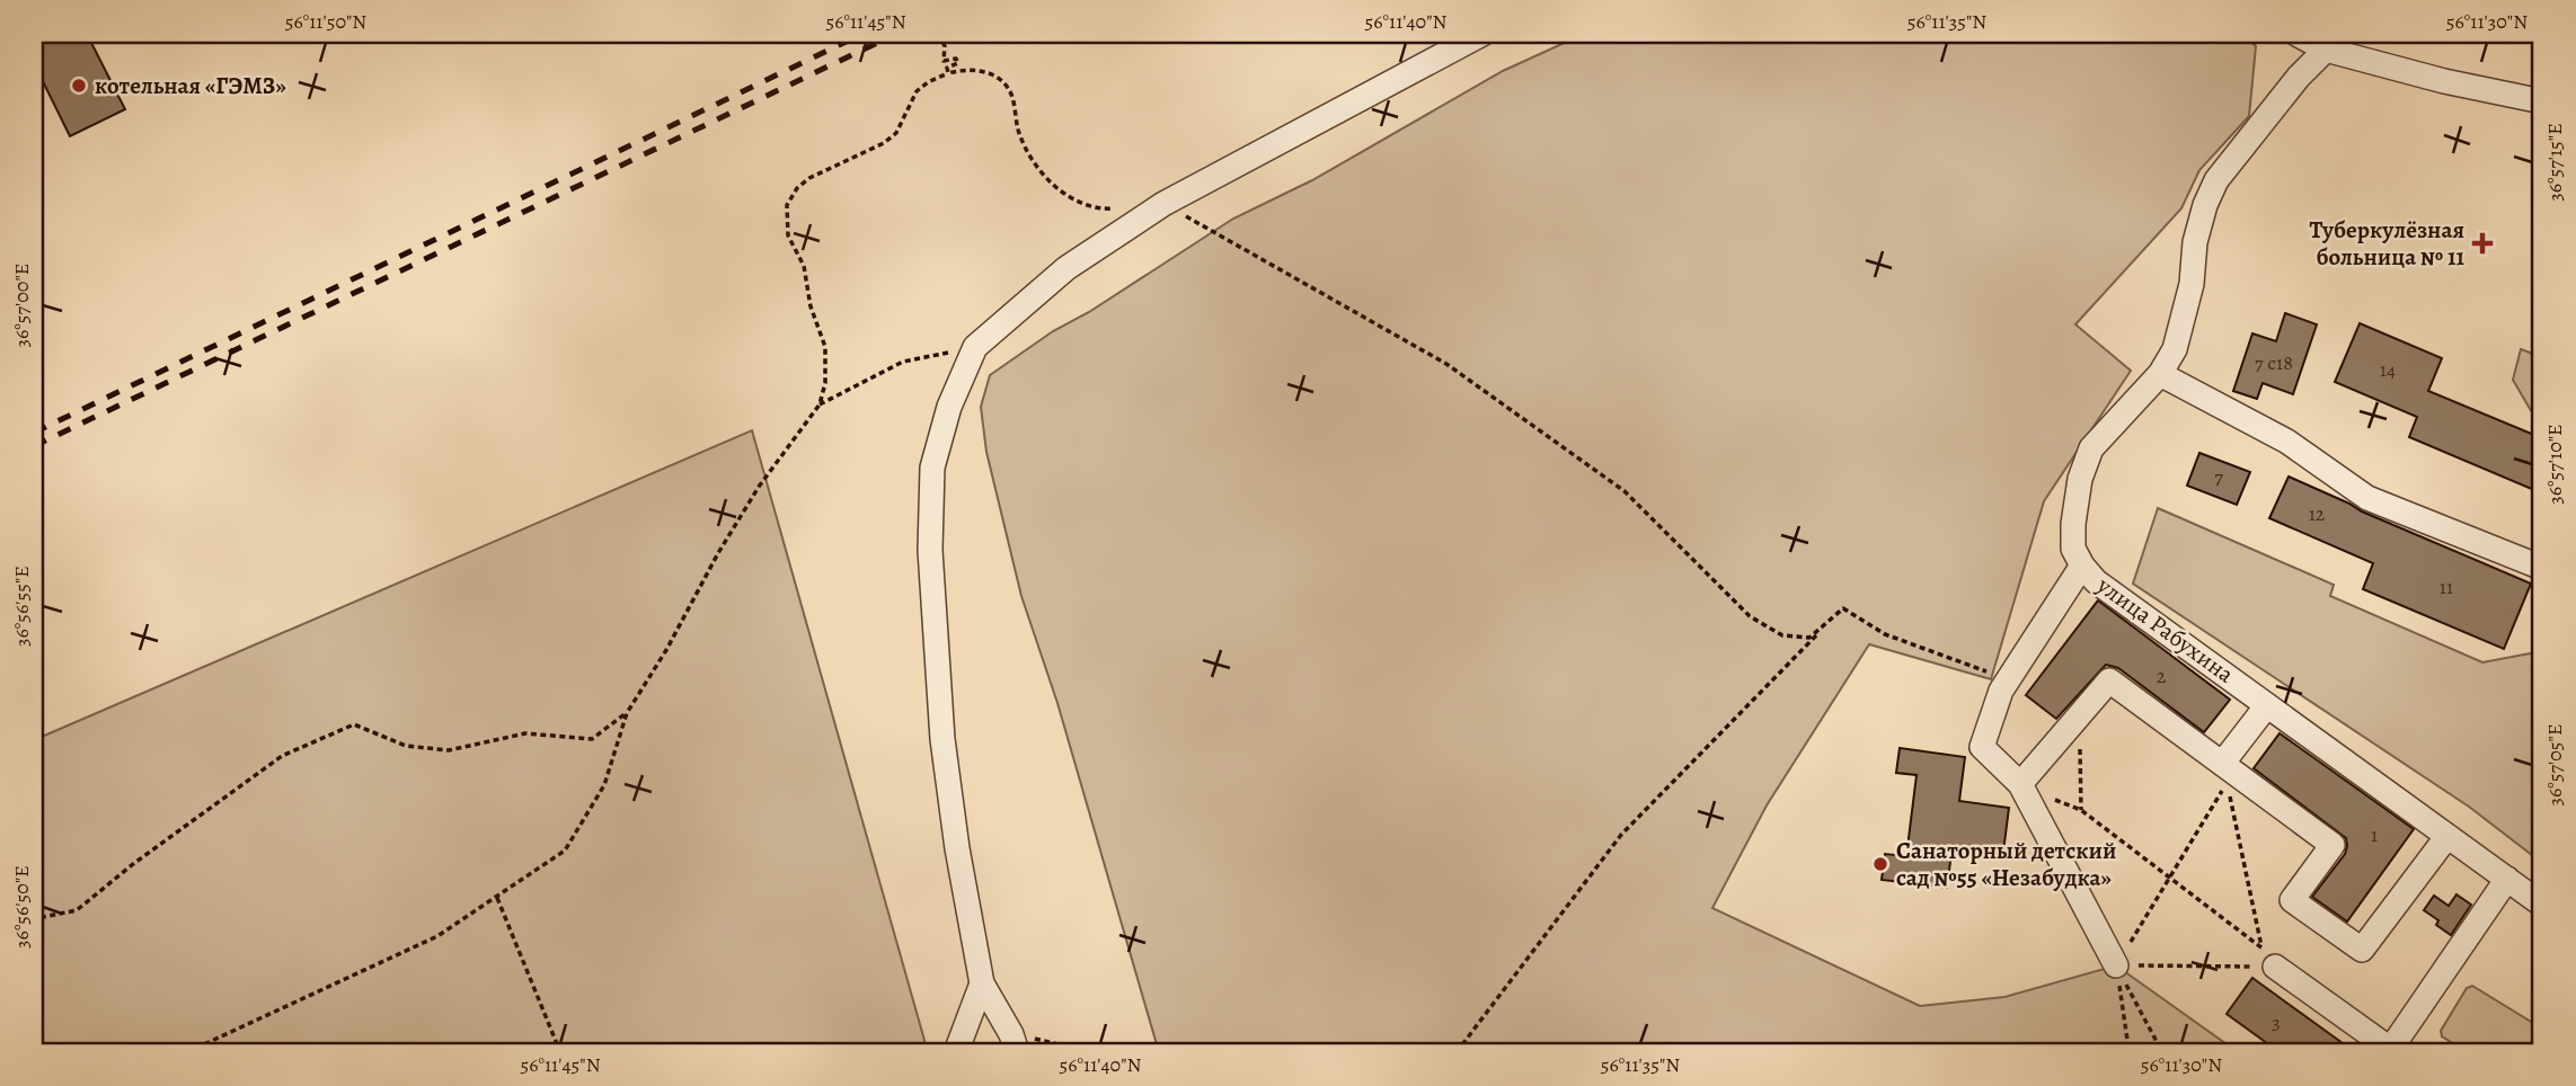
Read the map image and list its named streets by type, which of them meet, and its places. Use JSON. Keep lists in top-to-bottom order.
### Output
{
  "streets": {
    "street": ["улица Рабухина"]
  },
  "places": {
    "other": ["котельная «ГЭМЗ»", "Санаторный детский сад №55 «Незабудка»"],
    "health": ["Туберкулёзная больница № 11"]
  },
  "house_numbers": [
    "7 с18",
    "14",
    "7",
    "12",
    "11",
    "2",
    "1",
    "3"
  ],
  "coordinates": [
    "56°11'50\"N",
    "56°11'45\"N",
    "56°11'40\"N",
    "56°11'35\"N",
    "56°11'30\"N",
    "36°57'15\"E",
    "36°57'00\"E",
    "36°57'10\"E",
    "36°56'55\"E",
    "36°57'05\"E",
    "36°56'50\"E"
  ]
}
